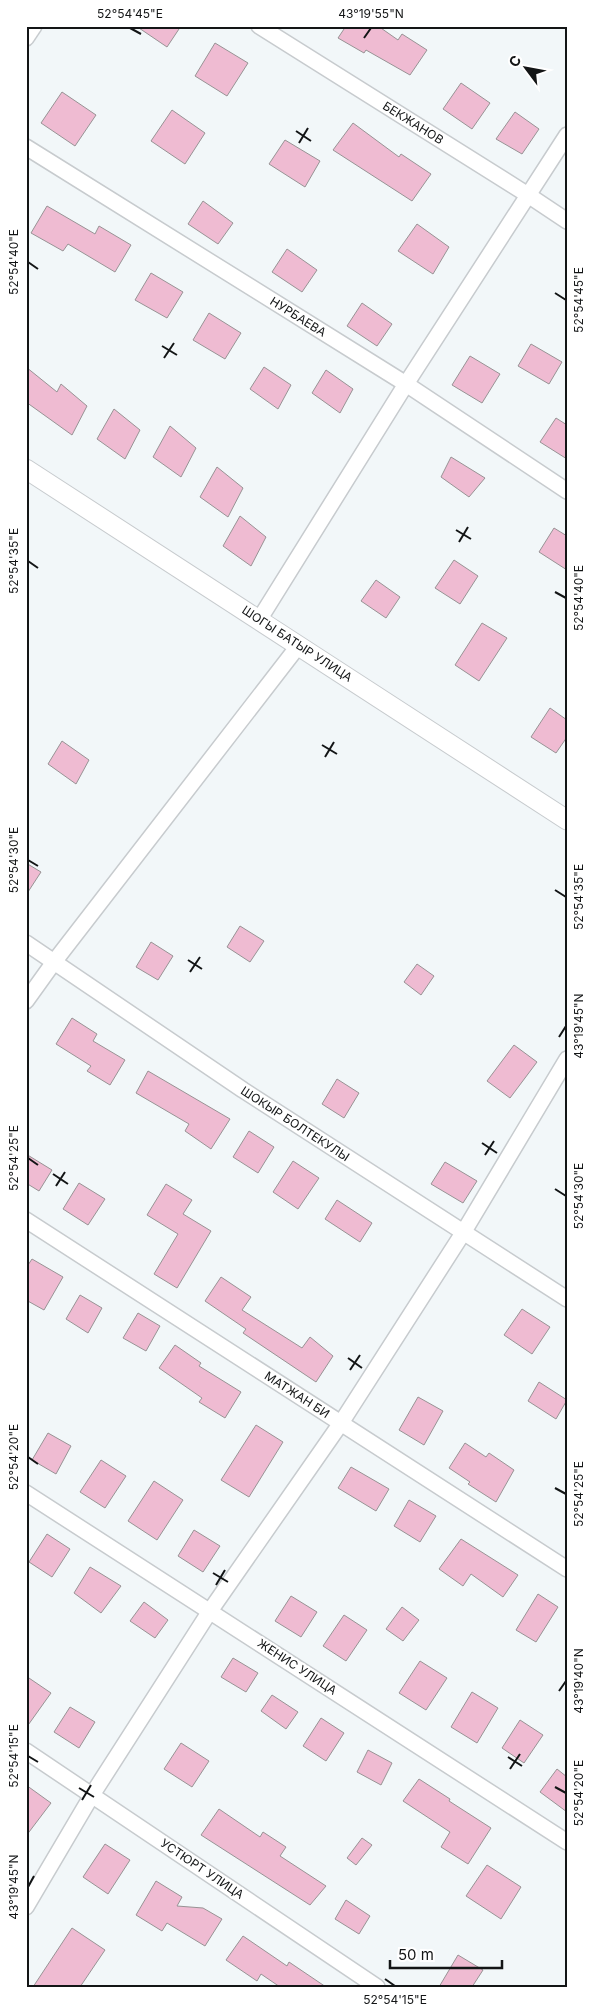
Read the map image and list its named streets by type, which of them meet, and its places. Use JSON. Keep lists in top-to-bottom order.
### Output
{
  "streets": {
    "street": [
      "БЕКЖАНОВ",
      "НУРБАЕВА",
      "ШОГЫ БАТЫР УЛИЦА",
      "ШОКЫР БОЛТЕКУЛЫ",
      "МАТЖАН БИ",
      "ЖЕНИС УЛИЦА",
      "УСТЮРТ УЛИЦА"
    ]
  },
  "scale_bar": "50 m",
  "north": "top left",
  "coordinates": [
    "52°54'45\"E",
    "43°19'55\"N",
    "52°54'40\"E",
    "52°54'35\"E",
    "52°54'30\"E",
    "43°19'45\"N",
    "52°54'25\"E",
    "52°54'20\"E",
    "43°19'40\"N",
    "52°54'15\"E"
  ]
}
